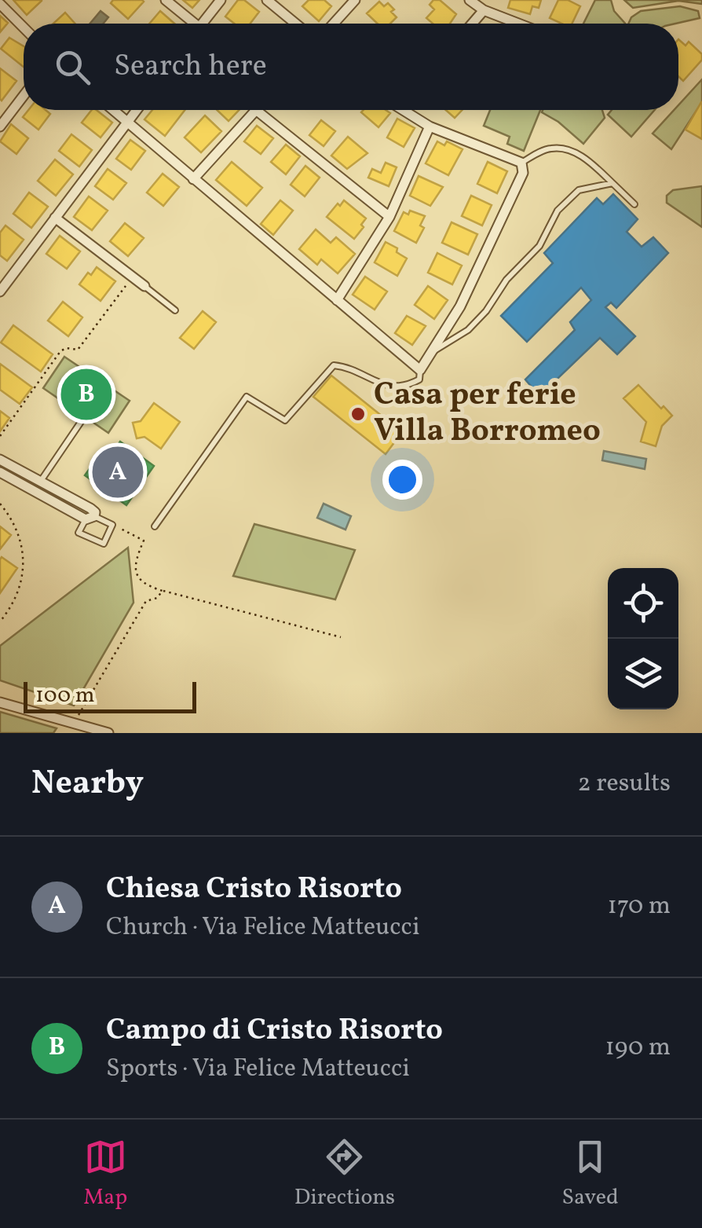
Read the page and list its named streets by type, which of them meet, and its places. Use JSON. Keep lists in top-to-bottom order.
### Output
{
  "places": ["Casa per ferie Villa Borromeo"],
  "scale_bar": "100 m",
  "page": {
    "search": "Search here",
    "pins": ["B", "A"],
    "scale": "100 m",
    "heading": ["Nearby", "2 results"],
    "list": [
      {
        "mark": "A",
        "name": "Chiesa Cristo Risorto",
        "note": "Church · Via Felice Matteucci",
        "value": "170 m"
      },
      {
        "mark": "B",
        "name": "Campo di Cristo Risorto",
        "note": "Sports · Via Felice Matteucci",
        "value": "190 m"
      }
    ],
    "nav": ["Map", "Directions", "Saved"]
  }
}
